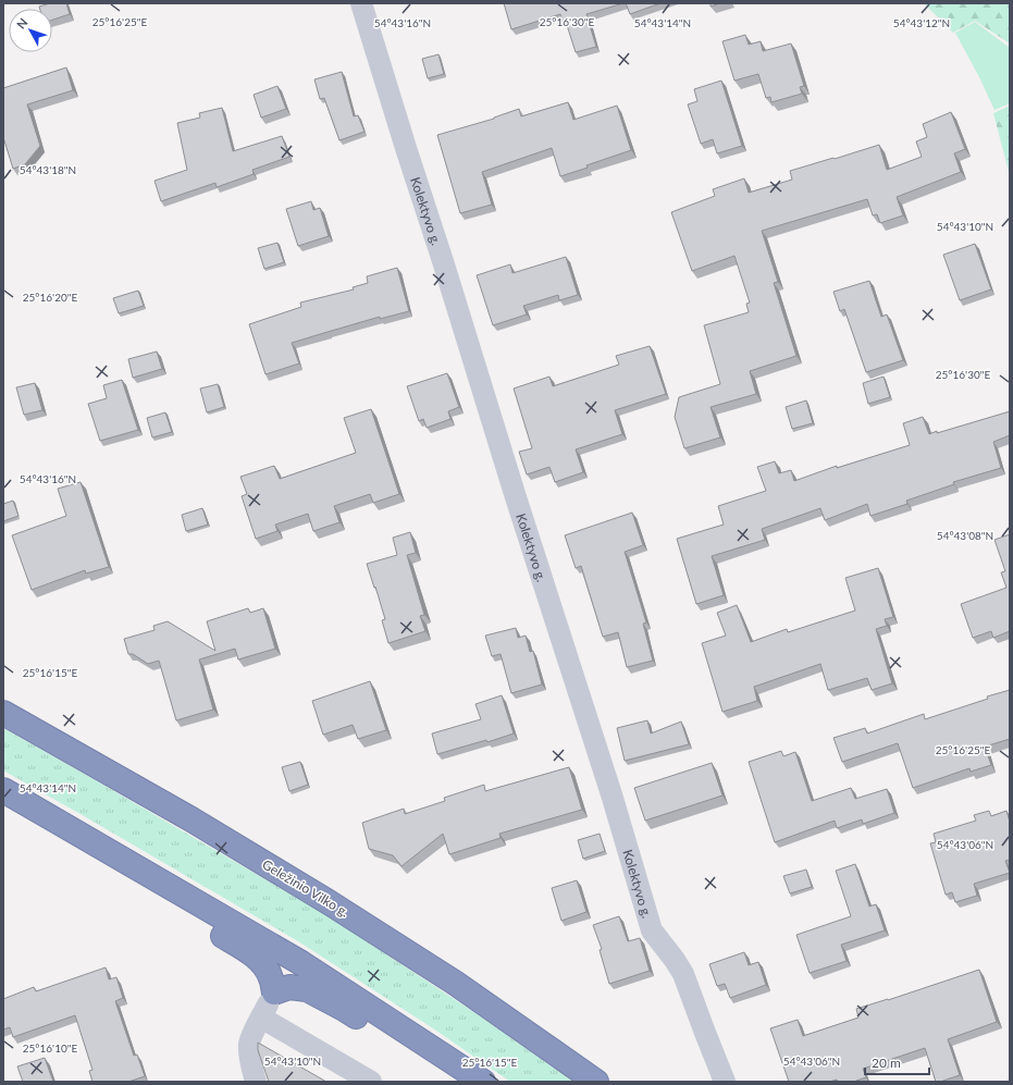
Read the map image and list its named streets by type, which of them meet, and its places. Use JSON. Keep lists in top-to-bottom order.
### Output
{
  "streets": {
    "highway": ["Geležinio Vilko g."],
    "street": ["Kolektyvo g."]
  },
  "scale_bar": "20 m",
  "north": "top left",
  "coordinates": [
    "25°16'25\"E",
    "25°16'30\"E",
    "54°43'16\"N",
    "54°43'14\"N",
    "54°43'12\"N",
    "54°43'18\"N",
    "54°43'10\"N",
    "25°16'20\"E",
    "54°43'08\"N",
    "25°16'15\"E",
    "54°43'06\"N",
    "25°16'10\"E"
  ]
}
